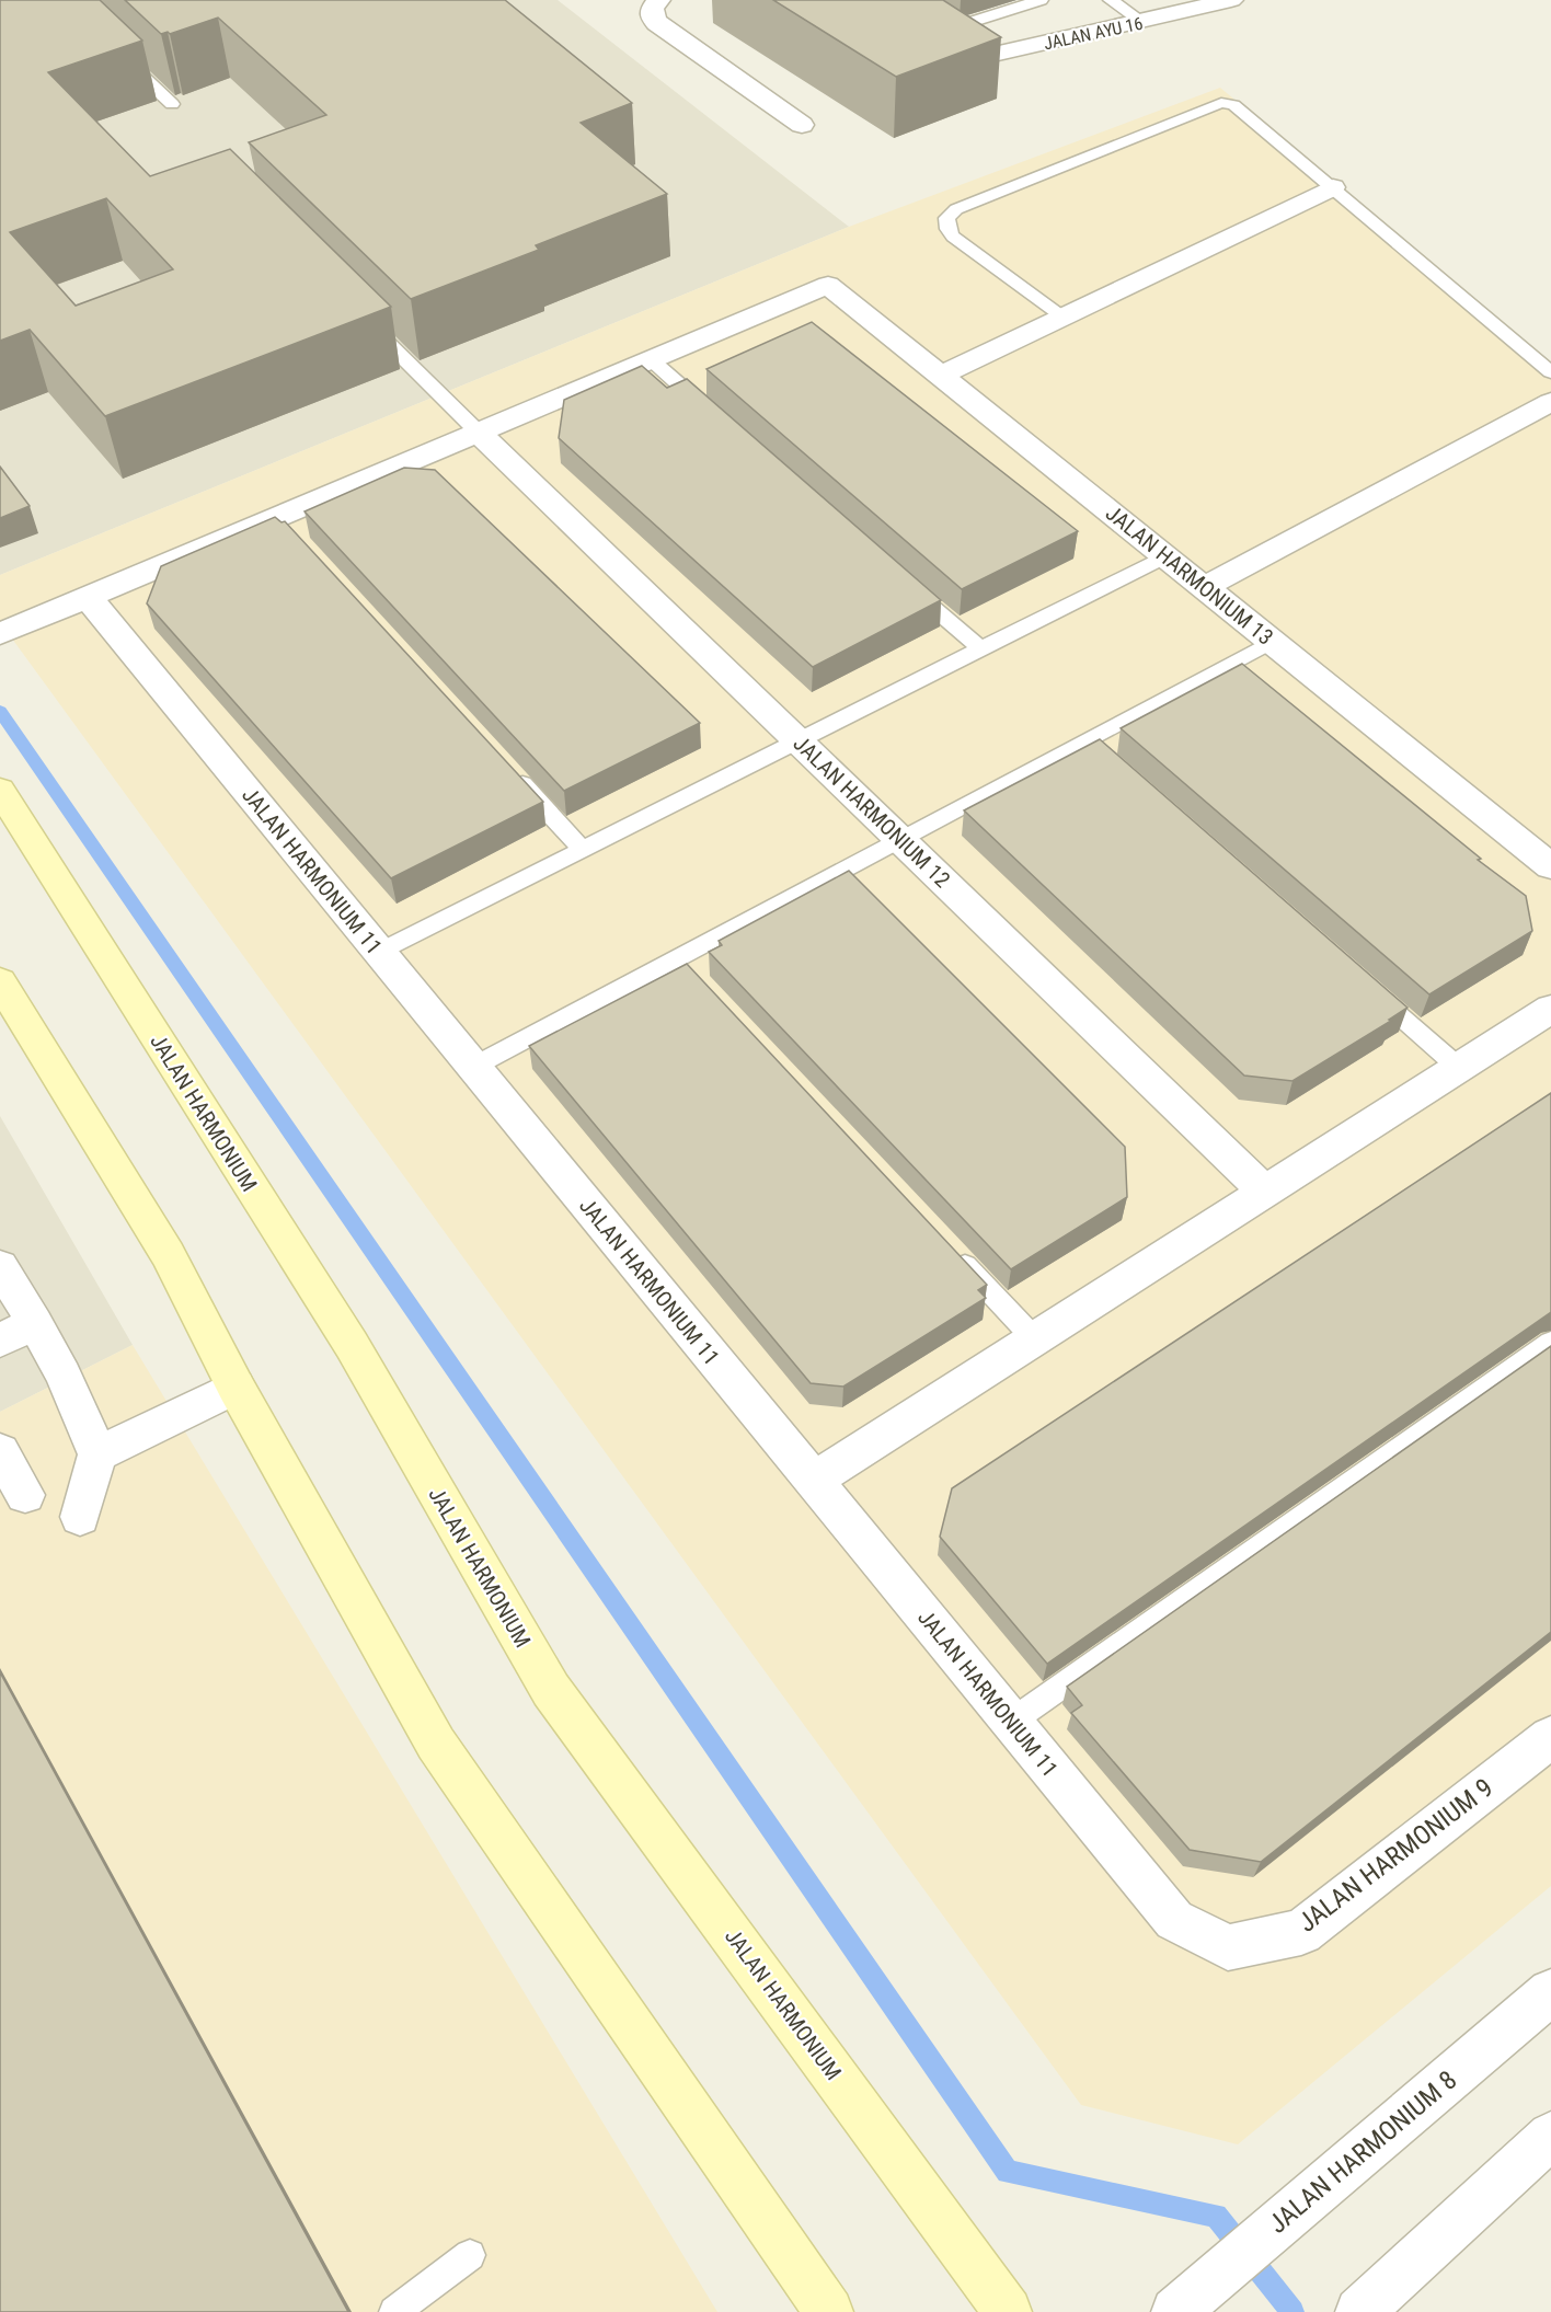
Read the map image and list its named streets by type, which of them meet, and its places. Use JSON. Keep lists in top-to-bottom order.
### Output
{
  "streets": {
    "main road": ["JALAN HARMONIUM"],
    "street": [
      "JALAN AYU 16",
      "JALAN HARMONIUM 13",
      "JALAN HARMONIUM 12",
      "JALAN HARMONIUM 11",
      "JALAN HARMONIUM 9",
      "JALAN HARMONIUM 8"
    ]
  },
  "crossings": [
    ["JALAN HARMONIUM 11", "JALAN HARMONIUM 9"]
  ]
}
